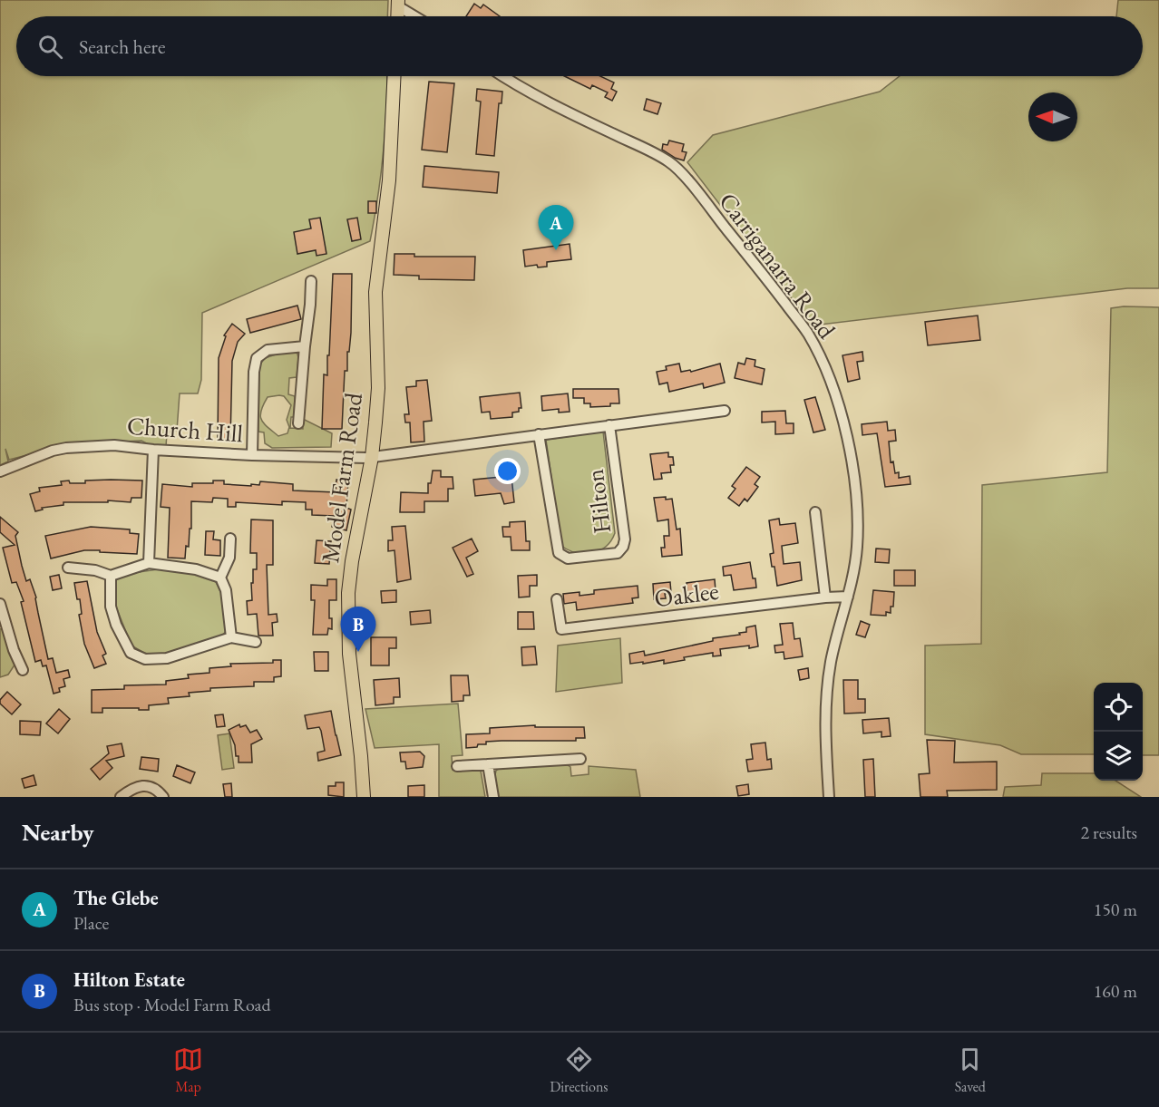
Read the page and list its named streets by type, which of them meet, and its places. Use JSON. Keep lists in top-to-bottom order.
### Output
{
  "streets": {
    "main road": ["Model Farm Road"],
    "street": [
      "Carriganarra Road",
      "Church Hill",
      "Hilton",
      "Oaklee"
    ]
  },
  "crossings": [
    ["Carriganarra Road", "Oaklee"],
    ["Church Hill", "Model Farm Road"]
  ],
  "north": "left",
  "page": {
    "search": "Search here",
    "pins": ["A", "B"],
    "heading": ["Nearby", "2 results"],
    "list": [
      {
        "mark": "A",
        "name": "The Glebe",
        "note": "Place",
        "value": "150 m"
      },
      {
        "mark": "B",
        "name": "Hilton Estate",
        "note": "Bus stop · Model Farm Road",
        "value": "160 m"
      }
    ],
    "nav": ["Map", "Directions", "Saved"]
  }
}
